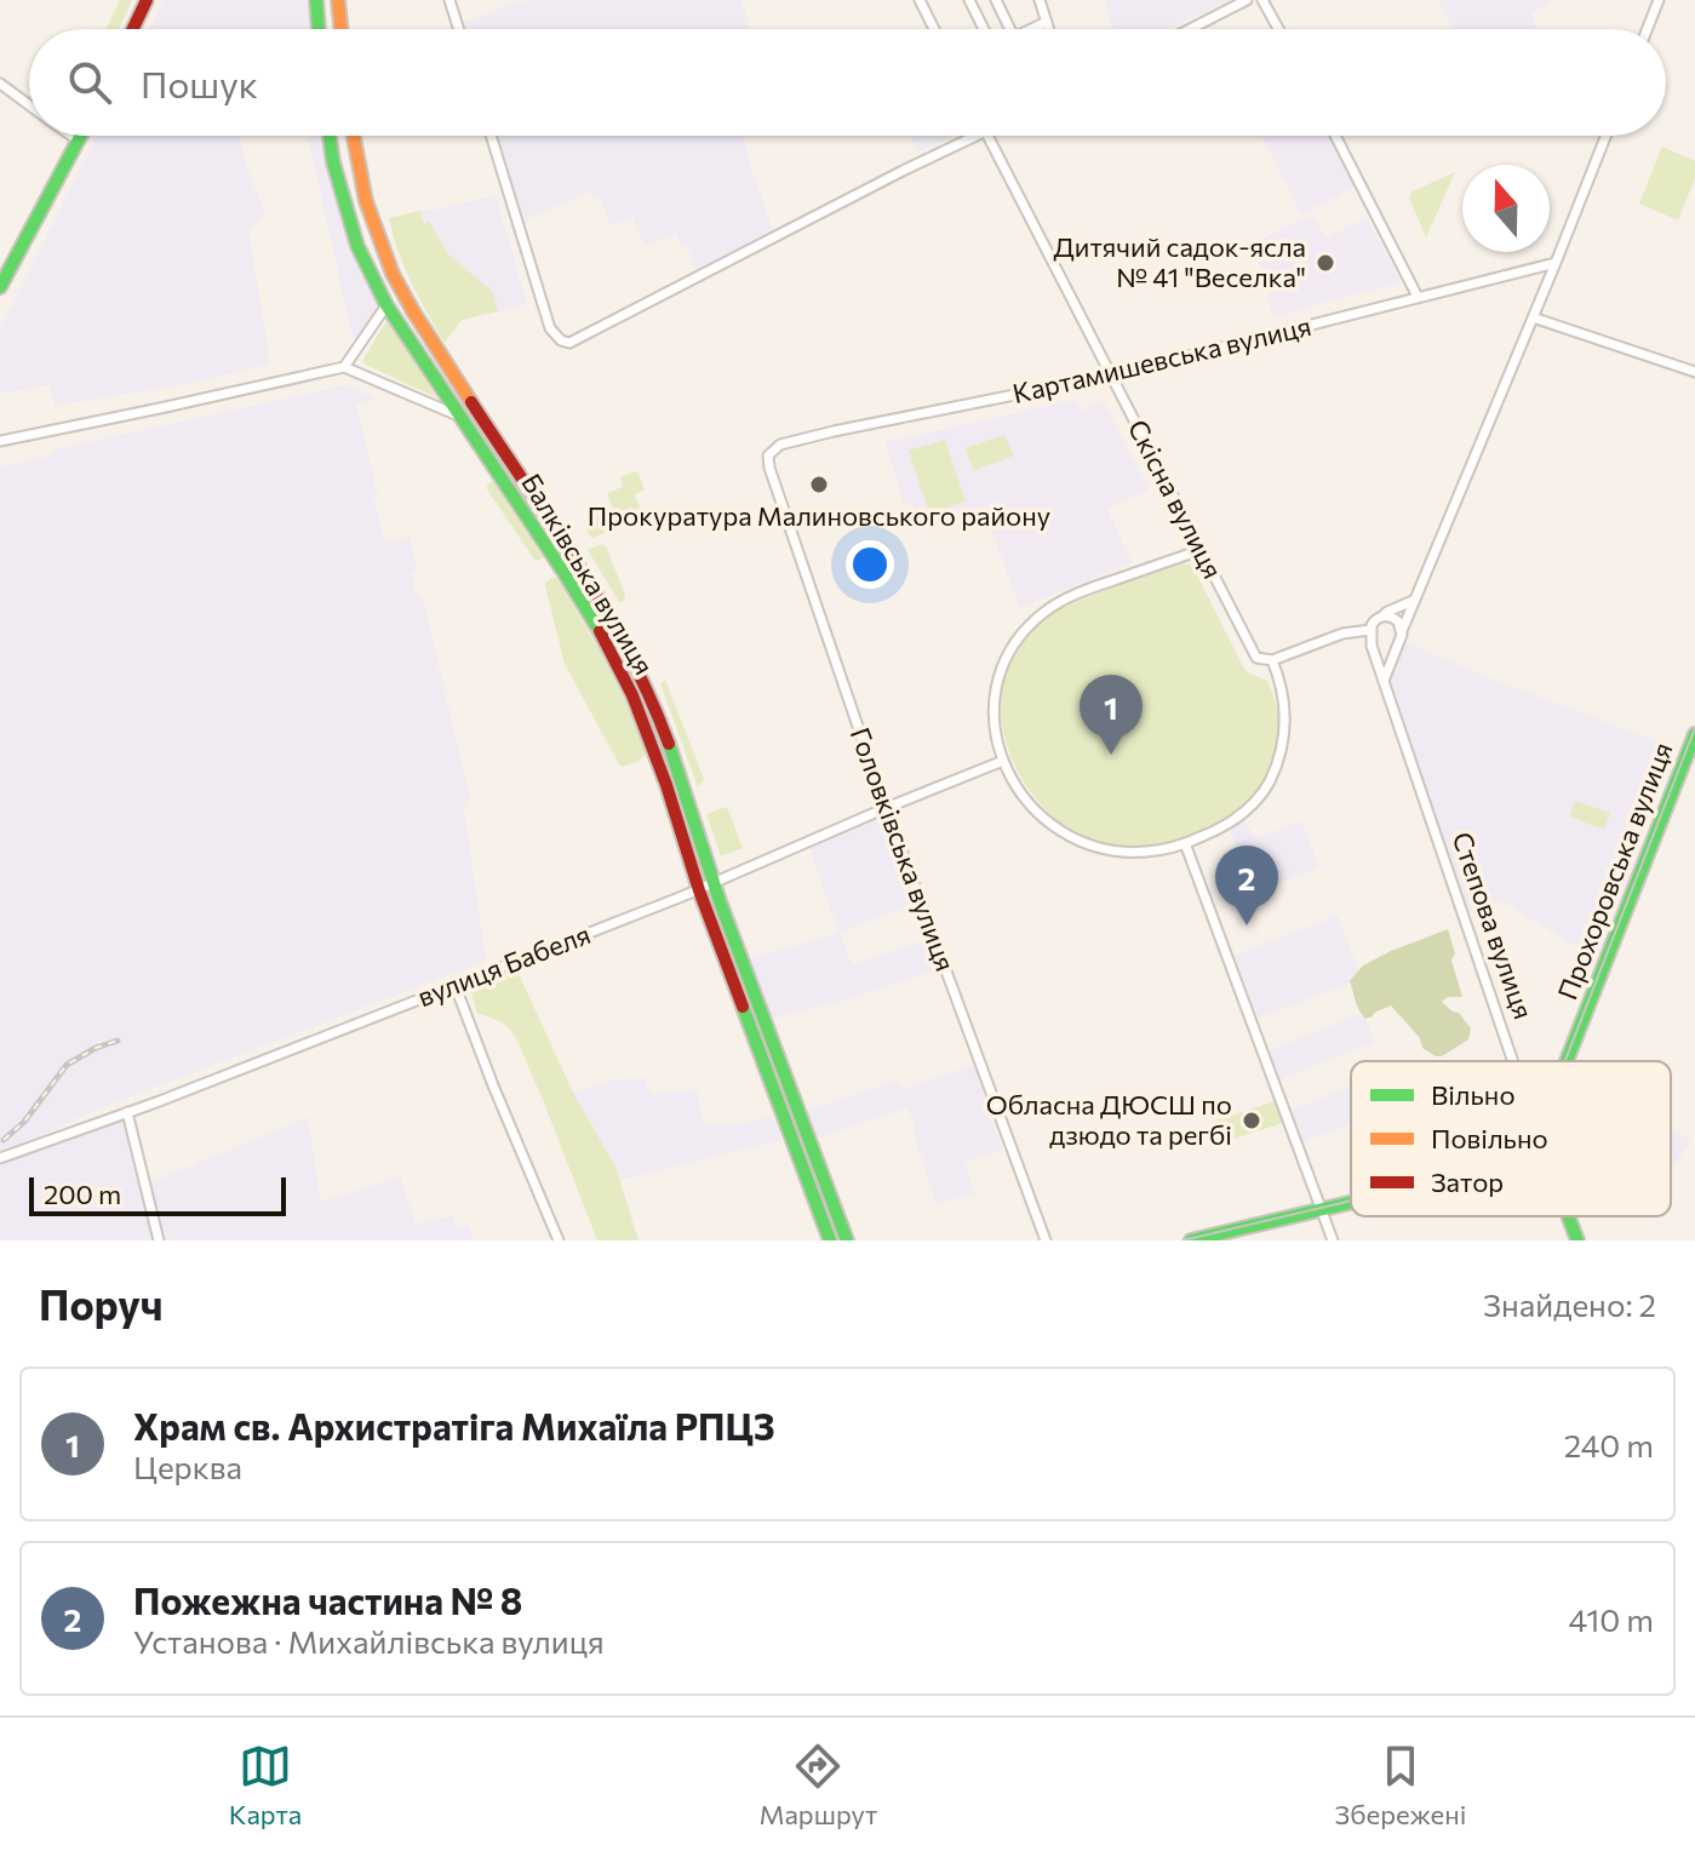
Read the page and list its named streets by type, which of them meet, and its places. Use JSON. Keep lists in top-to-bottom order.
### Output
{
  "streets": {
    "main road": ["Балківська вулиця", "Прохоровська вулиця", "Степова вулиця"],
    "street": [
      "Картамишевська вулиця",
      "Cкісна вулиця",
      "Головківська вулиця",
      "вулиця Бабеля"
    ]
  },
  "crossings": [
    ["Картамишевська вулиця", "Cкісна вулиця"],
    ["Картамишевська вулиця", "Головківська вулиця"],
    ["Cкісна вулиця", "вулиця Бабеля"],
    ["Балківська вулиця", "вулиця Бабеля"],
    ["Головківська вулиця", "вулиця Бабеля"]
  ],
  "places": ["Дитячий садок-ясла № 41 \"Веселка\"", "Прокуратура Малиновського району", "Обласна ДЮСШ по дзюдо та регбі"],
  "legend": ["Вільно", "Повільно", "Затор"],
  "scale_bar": "200 m",
  "north": "top",
  "page": {
    "search": "Пошук",
    "pins": ["1", "2"],
    "scale": "200 m",
    "heading": ["Поруч", "Знайдено: 2"],
    "list": [
      {
        "mark": "1",
        "name": "Храм св. Архистратіга Михаїла РПЦЗ",
        "note": "Церква",
        "value": "240 m"
      },
      {
        "mark": "2",
        "name": "Пожежна частина № 8",
        "note": "Установа · Михайлівська вулиця",
        "value": "410 m"
      }
    ],
    "nav": ["Карта", "Маршрут", "Збережені"]
  }
}
